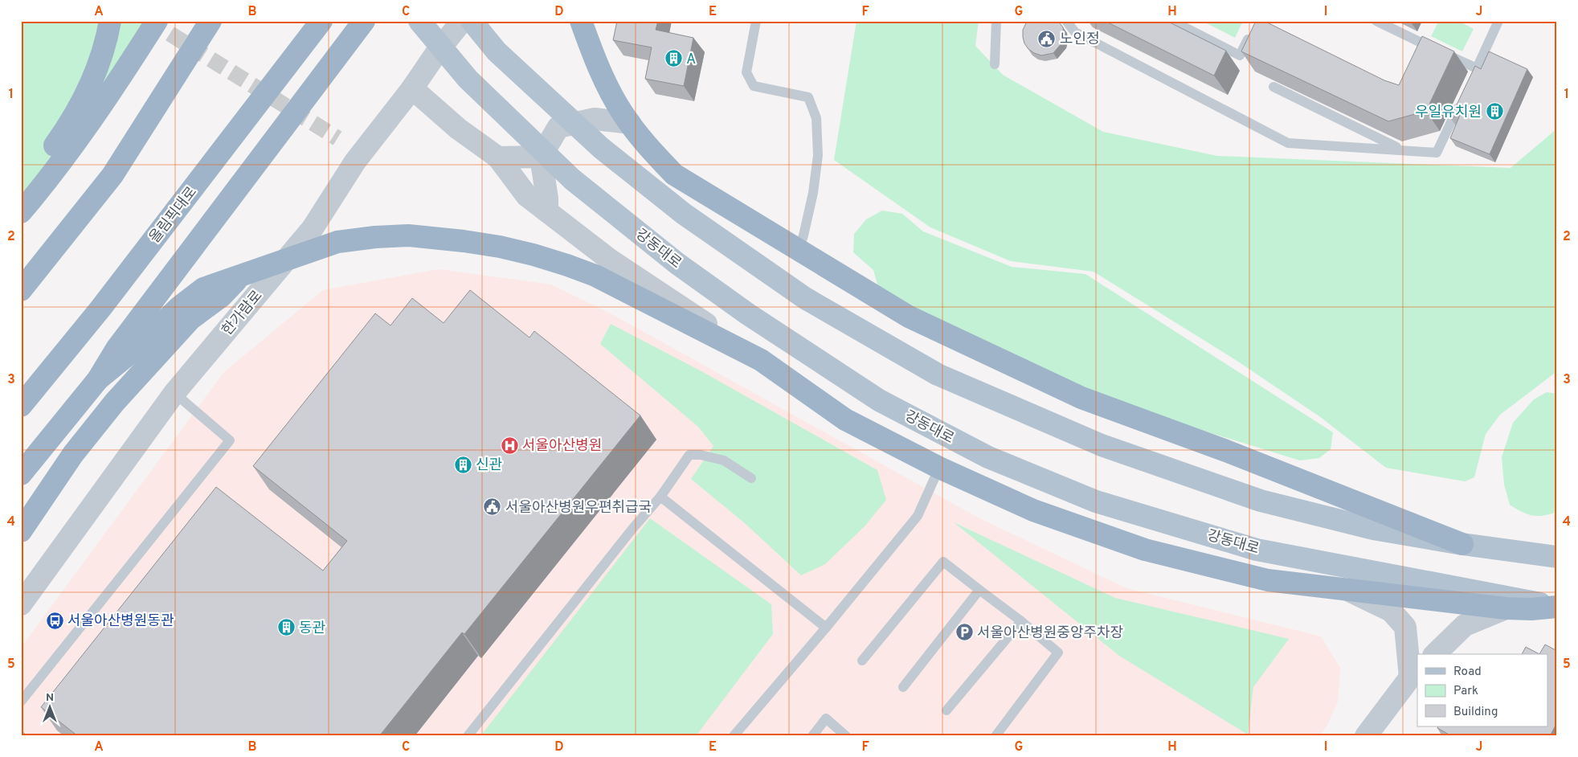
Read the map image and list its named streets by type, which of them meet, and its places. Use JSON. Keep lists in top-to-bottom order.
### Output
{
  "streets": {
    "highway": ["올림픽대로"],
    "main road": ["강동대로"],
    "street": ["한가람로"]
  },
  "places": {
    "public building": ["노인정", "서울아산병원우편취급국"],
    "building": [
      "A",
      "우일유치원",
      "신관",
      "동관"
    ],
    "hospital": ["서울아산병원"],
    "bus stop": ["서울아산병원동관"],
    "parking": ["서울아산병원중앙주차장"]
  },
  "legend": ["Road", "Park", "Building"],
  "north": "top",
  "grid": {
    "columns": [
      "A",
      "B",
      "C",
      "D",
      "E",
      "F",
      "G",
      "H",
      "I",
      "J"
    ],
    "rows": [
      "1",
      "2",
      "3",
      "4",
      "5"
    ]
  }
}
